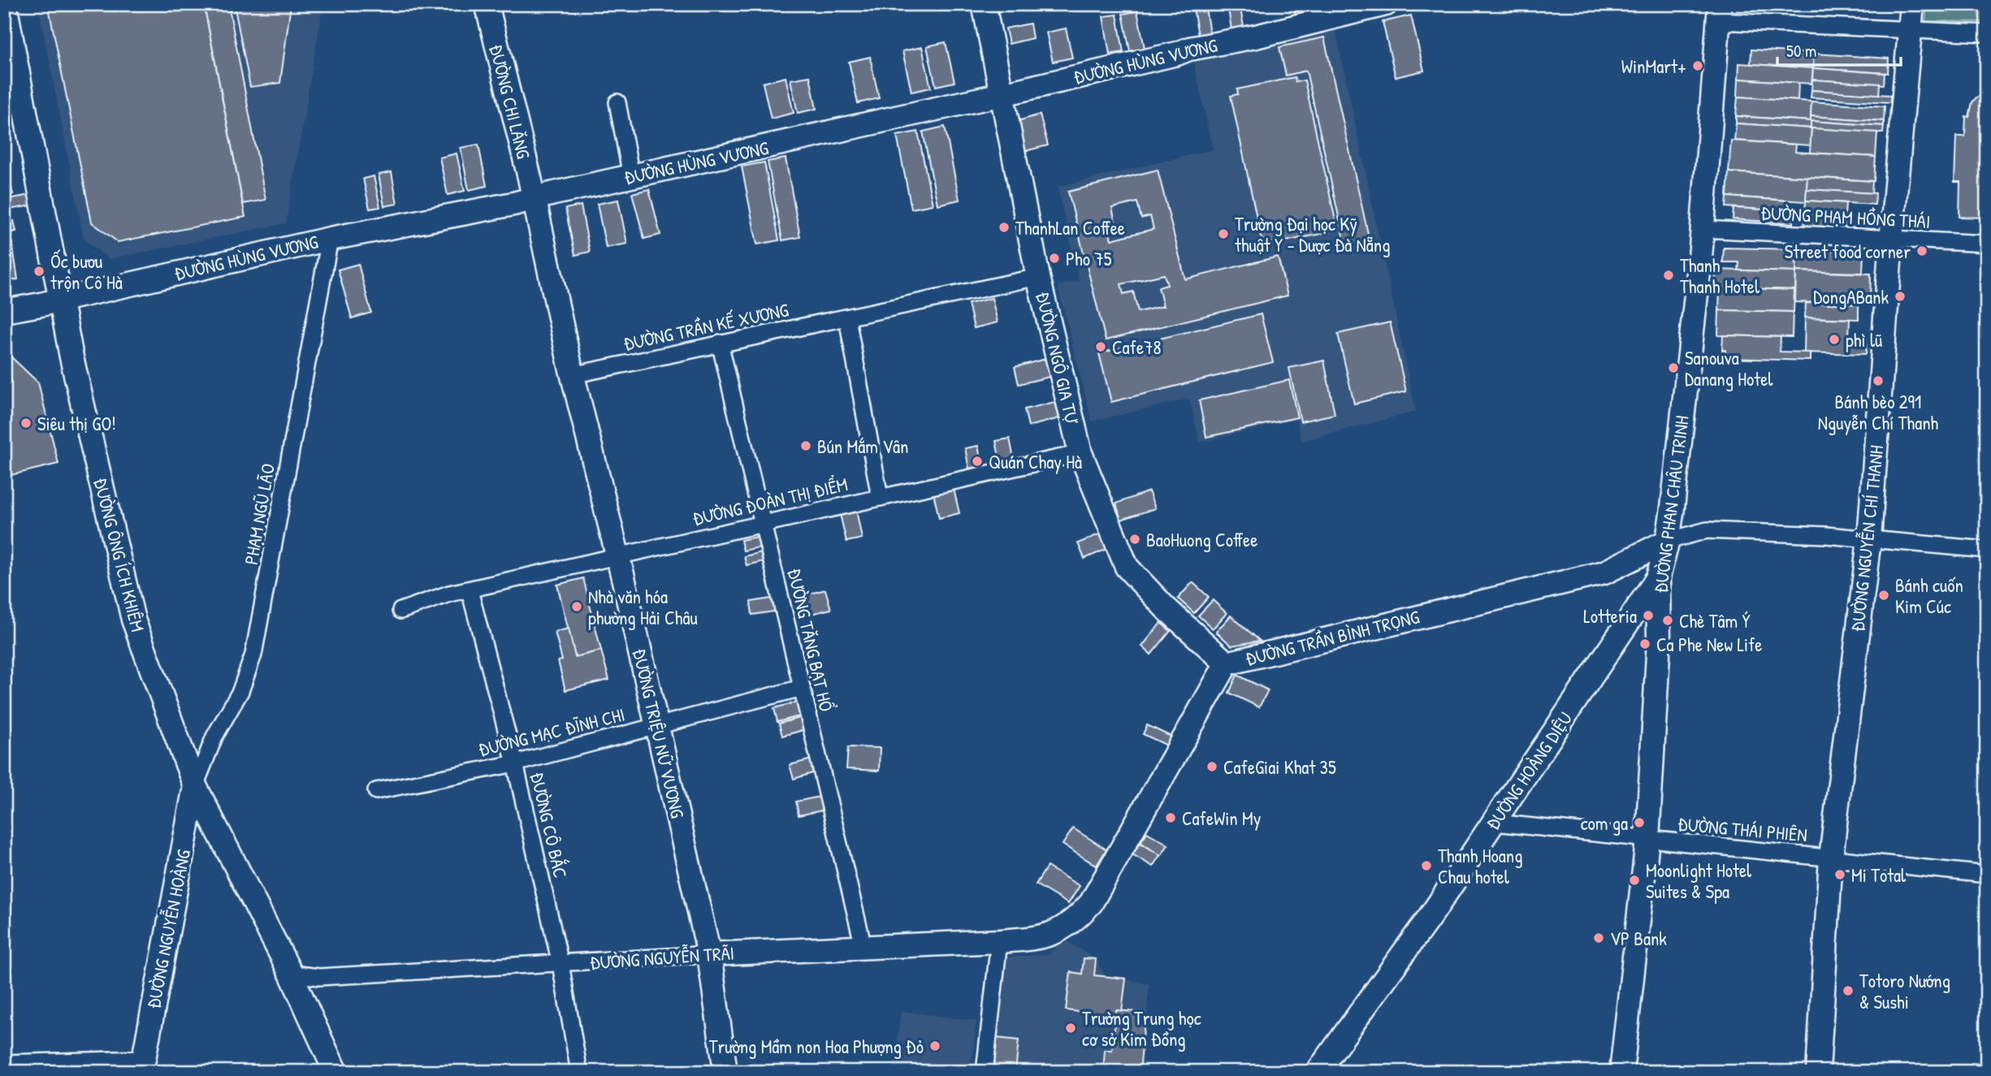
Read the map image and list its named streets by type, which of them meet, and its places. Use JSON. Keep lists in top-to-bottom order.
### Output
{
  "streets": {
    "street": [
      "ĐƯỜNG HÙNG VƯƠNG",
      "ĐƯỜNG CHI LĂNG",
      "ĐƯỜNG PHẠM HỒNG THÁI",
      "ĐƯỜNG TRẦN KẾ XƯƠNG",
      "ĐƯỜNG NGÔ GIA TỰ",
      "ĐƯỜNG ĐOÀN THỊ ĐIỂM",
      "ĐƯỜNG PHAN CHÂU TRINH",
      "PHẠM NGŨ LÃO",
      "ĐƯỜNG NGUYỄN CHÍ THANH",
      "ĐƯỜNG ÔNG ÍCH KHIÊM",
      "ĐƯỜNG TRẦN BÌNH TRỌNG",
      "ĐƯỜNG TĂNG BẠT HỔ",
      "ĐƯỜNG MẠC ĐĨNH CHI",
      "ĐƯỜNG TRIỆU NỮ VƯƠNG",
      "ĐƯỜNG HOÀNG DIỆU",
      "ĐƯỜNG CÔ BẮC",
      "ĐƯỜNG THÁI PHIÊN",
      "ĐƯỜNG NGUYỄN HOÀNG",
      "ĐƯỜNG NGUYỄN TRÃI"
    ]
  },
  "crossings": [
    ["ĐƯỜNG HÙNG VƯƠNG", "ĐƯỜNG CHI LĂNG"],
    ["ĐƯỜNG HÙNG VƯƠNG", "ĐƯỜNG NGÔ GIA TỰ"],
    ["ĐƯỜNG HÙNG VƯƠNG", "PHẠM NGŨ LÃO"],
    ["ĐƯỜNG HÙNG VƯƠNG", "ĐƯỜNG ÔNG ÍCH KHIÊM"],
    ["ĐƯỜNG HÙNG VƯƠNG", "ĐƯỜNG TRIỆU NỮ VƯƠNG"],
    ["ĐƯỜNG CHI LĂNG", "ĐƯỜNG TRIỆU NỮ VƯƠNG"],
    ["ĐƯỜNG PHẠM HỒNG THÁI", "ĐƯỜNG PHAN CHÂU TRINH"],
    ["ĐƯỜNG PHẠM HỒNG THÁI", "ĐƯỜNG NGUYỄN CHÍ THANH"],
    ["ĐƯỜNG TRẦN KẾ XƯƠNG", "ĐƯỜNG NGÔ GIA TỰ"],
    ["ĐƯỜNG TRẦN KẾ XƯƠNG", "ĐƯỜNG TĂNG BẠT HỔ"],
    ["ĐƯỜNG TRẦN KẾ XƯƠNG", "ĐƯỜNG TRIỆU NỮ VƯƠNG"],
    ["ĐƯỜNG NGÔ GIA TỰ", "ĐƯỜNG ĐOÀN THỊ ĐIỂM"],
    ["ĐƯỜNG NGÔ GIA TỰ", "ĐƯỜNG TRẦN BÌNH TRỌNG"],
    ["ĐƯỜNG ĐOÀN THỊ ĐIỂM", "ĐƯỜNG TĂNG BẠT HỔ"],
    ["ĐƯỜNG ĐOÀN THỊ ĐIỂM", "ĐƯỜNG TRIỆU NỮ VƯƠNG"],
    ["ĐƯỜNG ĐOÀN THỊ ĐIỂM", "ĐƯỜNG CÔ BẮC"],
    ["ĐƯỜNG PHAN CHÂU TRINH", "ĐƯỜNG TRẦN BÌNH TRỌNG"],
    ["ĐƯỜNG PHAN CHÂU TRINH", "ĐƯỜNG HOÀNG DIỆU"],
    ["ĐƯỜNG PHAN CHÂU TRINH", "ĐƯỜNG THÁI PHIÊN"],
    ["PHẠM NGŨ LÃO", "ĐƯỜNG ÔNG ÍCH KHIÊM"],
    ["PHẠM NGŨ LÃO", "ĐƯỜNG NGUYỄN HOÀNG"],
    ["ĐƯỜNG NGUYỄN CHÍ THANH", "ĐƯỜNG THÁI PHIÊN"],
    ["ĐƯỜNG ÔNG ÍCH KHIÊM", "ĐƯỜNG NGUYỄN HOÀNG"],
    ["ĐƯỜNG ÔNG ÍCH KHIÊM", "ĐƯỜNG NGUYỄN TRÃI"],
    ["ĐƯỜNG TRẦN BÌNH TRỌNG", "ĐƯỜNG NGUYỄN TRÃI"],
    ["ĐƯỜNG TĂNG BẠT HỔ", "ĐƯỜNG MẠC ĐĨNH CHI"],
    ["ĐƯỜNG TĂNG BẠT HỔ", "ĐƯỜNG NGUYỄN TRÃI"],
    ["ĐƯỜNG MẠC ĐĨNH CHI", "ĐƯỜNG TRIỆU NỮ VƯƠNG"],
    ["ĐƯỜNG MẠC ĐĨNH CHI", "ĐƯỜNG CÔ BẮC"],
    ["ĐƯỜNG TRIỆU NỮ VƯƠNG", "ĐƯỜNG NGUYỄN TRÃI"],
    ["ĐƯỜNG HOÀNG DIỆU", "ĐƯỜNG THÁI PHIÊN"],
    ["ĐƯỜNG CÔ BẮC", "ĐƯỜNG NGUYỄN TRÃI"]
  ],
  "places": [
    "WinMart+",
    "ThanhLan Coffee",
    "Trường Đại học Kỹ thuật Y - Dược Đà Nẵng",
    "Street food corner",
    "Pho 75",
    "Ốc bươu trộn Cô Hà",
    "Thanh Thanh Hotel",
    "DongABank",
    "phì lũ",
    "Cafe78",
    "Sanouva Danang Hotel",
    "Bánh bèo 291 Nguyễn Chí Thanh",
    "Siêu thị GO!",
    "Bún Mắm Vân",
    "Quán Chay Hà",
    "BaoHuong Coffee",
    "Bánh cuốn Kim Cúc",
    "Nhà văn hóa phường Hải Châu",
    "Lotteria",
    "Chè Tâm Ý",
    "Ca Phe New Life",
    "CafeGiai Khat 35",
    "CafeWin My",
    "com ga",
    "Thanh Hoang Chau hotel",
    "Mi Total",
    "Moonlight Hotel Suites & Spa",
    "VP Bank",
    "Totoro Nướng & Sushi",
    "Trường Trung học cơ sở Kim Đồng",
    "Trường Mầm non Hoa Phượng Đỏ"
  ],
  "scale_bar": "50 m"
}
